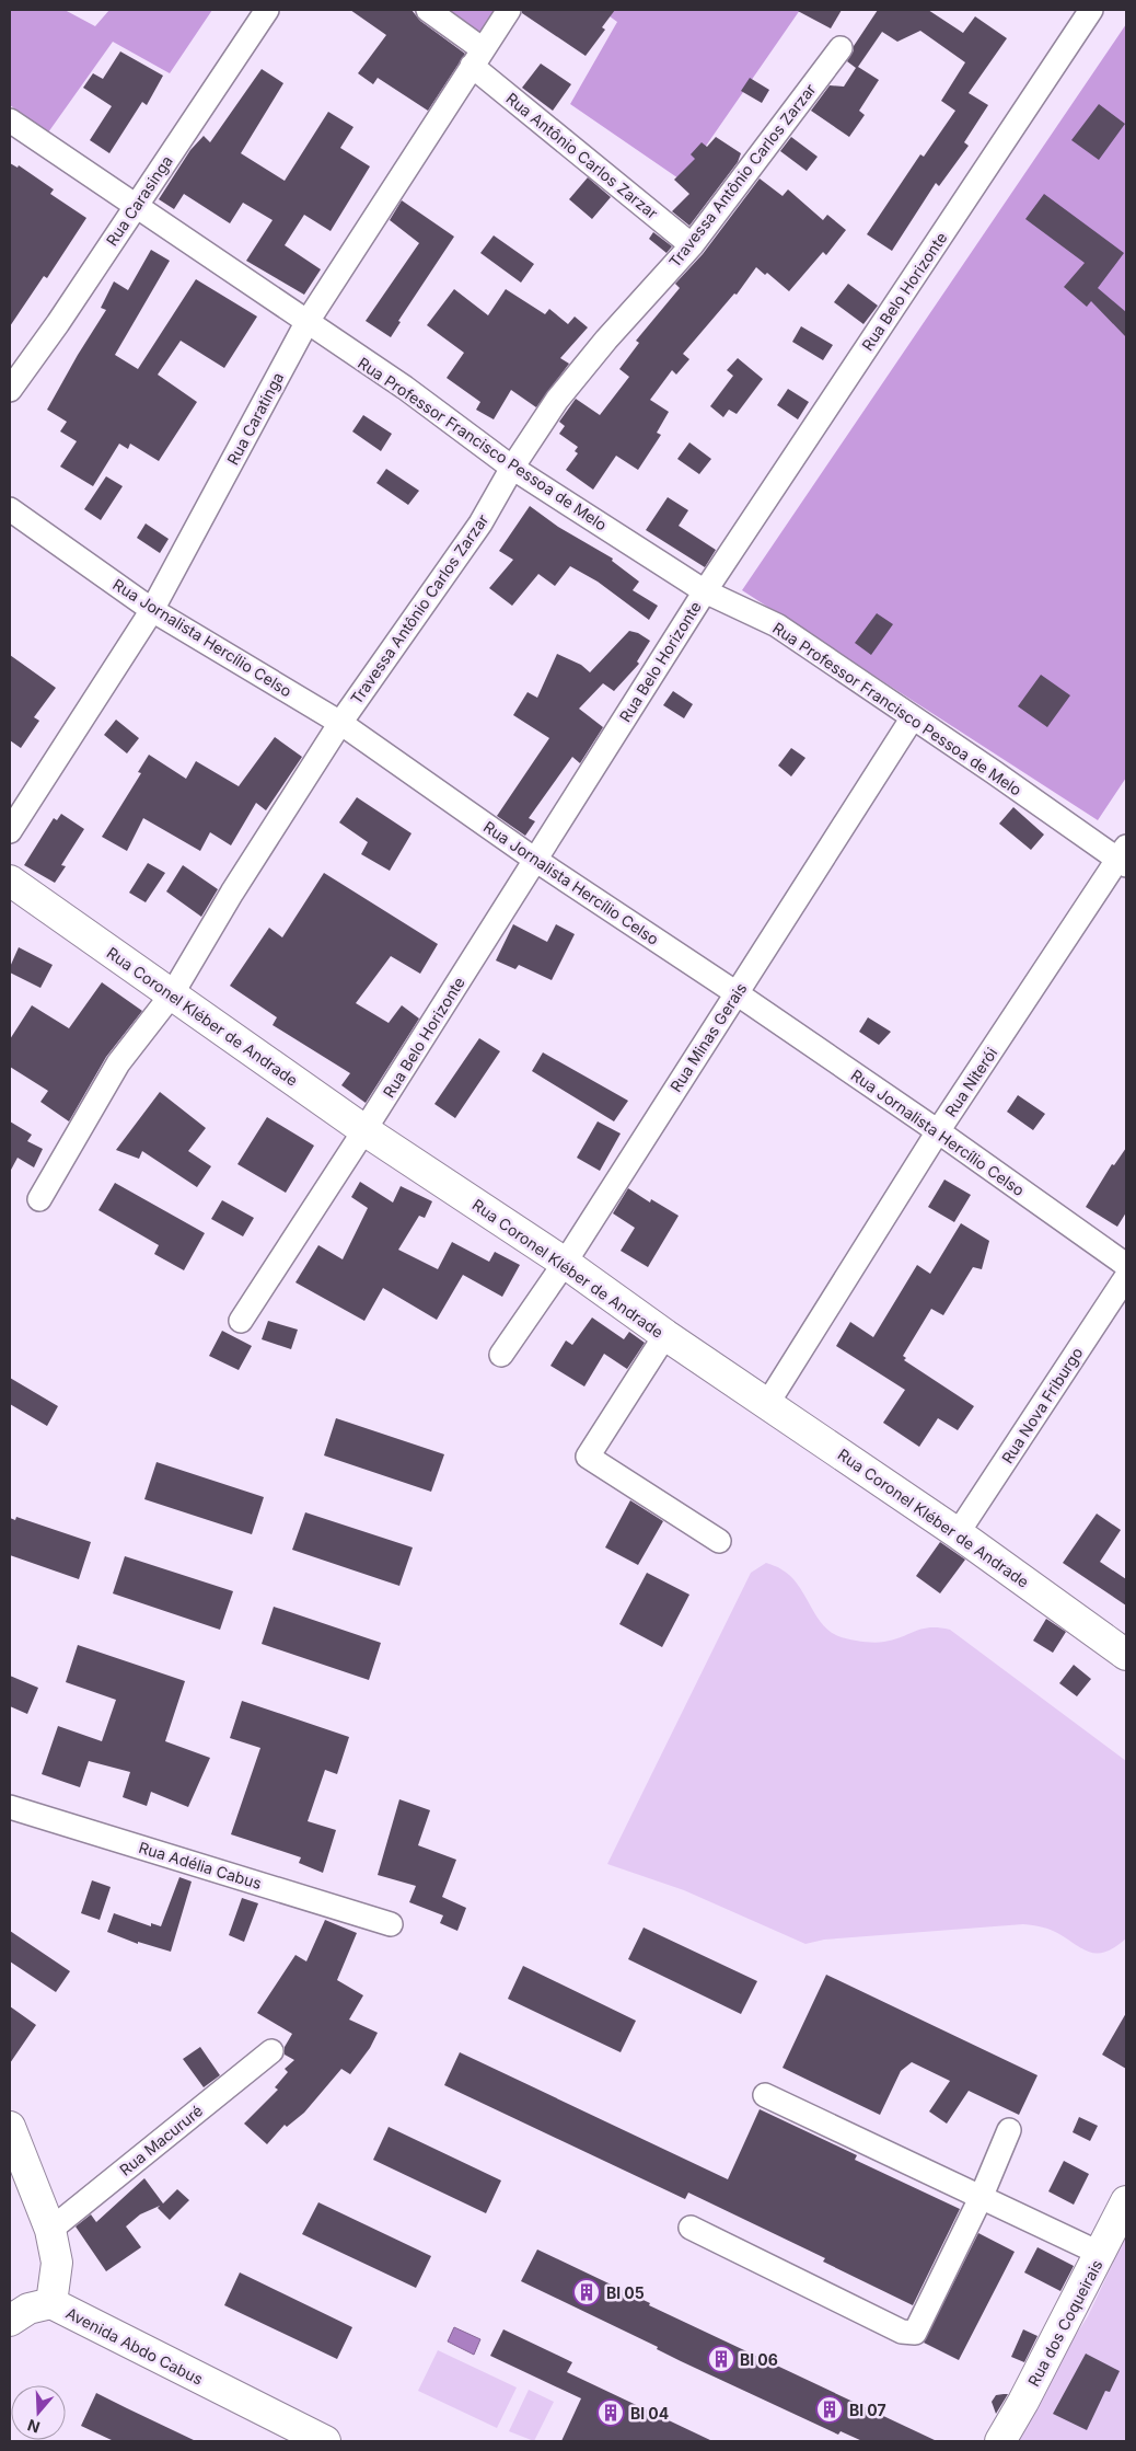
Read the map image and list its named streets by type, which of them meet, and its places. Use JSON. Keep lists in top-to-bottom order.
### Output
{
  "streets": {
    "main road": ["Rua Coronel Kléber de Andrade", "Rua dos Coqueirais", "Avenida Abdo Cabus"],
    "street": [
      "Rua Antônio Carlos Zarzar",
      "Travessa Antônio Carlos Zarzar",
      "Rua Carasinga",
      "Rua Belo Horizonte",
      "Rua Caratinga",
      "Rua Professor Francisco Pessoa de Melo",
      "Rua Jornalista Hercílio Celso",
      "Rua Minas Gerais",
      "Rua Niterói",
      "Rua Nova Friburgo",
      "Rua Adélia Cabus",
      "Rua Macururé"
    ]
  },
  "crossings": [
    ["Rua Antônio Carlos Zarzar", "Travessa Antônio Carlos Zarzar"],
    ["Rua Antônio Carlos Zarzar", "Rua Caratinga"],
    ["Travessa Antônio Carlos Zarzar", "Rua Professor Francisco Pessoa de Melo"],
    ["Travessa Antônio Carlos Zarzar", "Rua Jornalista Hercílio Celso"],
    ["Travessa Antônio Carlos Zarzar", "Rua Coronel Kléber de Andrade"],
    ["Rua Carasinga", "Rua Professor Francisco Pessoa de Melo"],
    ["Rua Belo Horizonte", "Rua Professor Francisco Pessoa de Melo"],
    ["Rua Belo Horizonte", "Rua Jornalista Hercílio Celso"],
    ["Rua Belo Horizonte", "Rua Coronel Kléber de Andrade"],
    ["Rua Caratinga", "Rua Professor Francisco Pessoa de Melo"],
    ["Rua Caratinga", "Rua Jornalista Hercílio Celso"],
    ["Rua Professor Francisco Pessoa de Melo", "Rua Minas Gerais"],
    ["Rua Professor Francisco Pessoa de Melo", "Rua Niterói"],
    ["Rua Jornalista Hercílio Celso", "Rua Minas Gerais"],
    ["Rua Jornalista Hercílio Celso", "Rua Niterói"],
    ["Rua Coronel Kléber de Andrade", "Rua Minas Gerais"],
    ["Rua Coronel Kléber de Andrade", "Rua Niterói"],
    ["Rua Coronel Kléber de Andrade", "Rua Nova Friburgo"],
    ["Rua Macururé", "Avenida Abdo Cabus"]
  ],
  "places": {
    "building": [
      "Bl 05",
      "Bl 06",
      "Bl 07",
      "Bl 04"
    ]
  },
  "north": "bottom"
}
